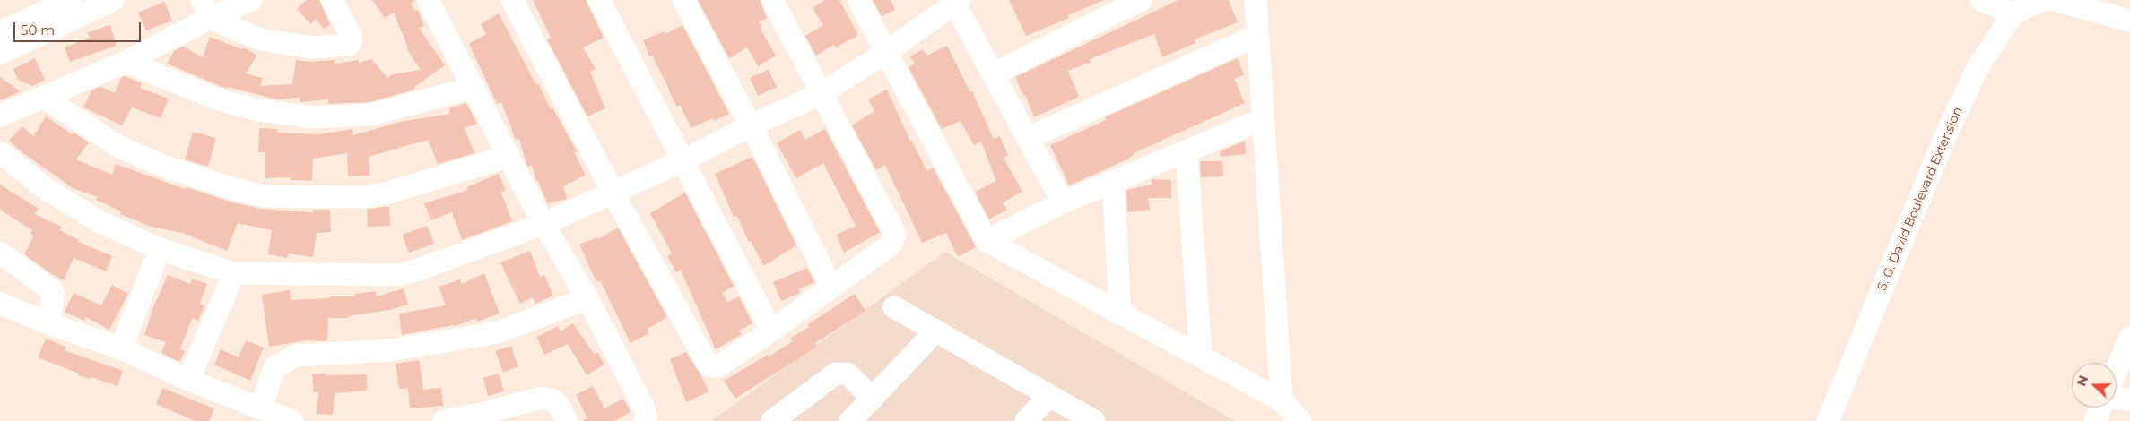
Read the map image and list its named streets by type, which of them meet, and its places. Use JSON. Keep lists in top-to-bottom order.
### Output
{
  "streets": {
    "street": ["S. G. David Boulevard Extension"]
  },
  "scale_bar": "50 m",
  "north": "left"
}
